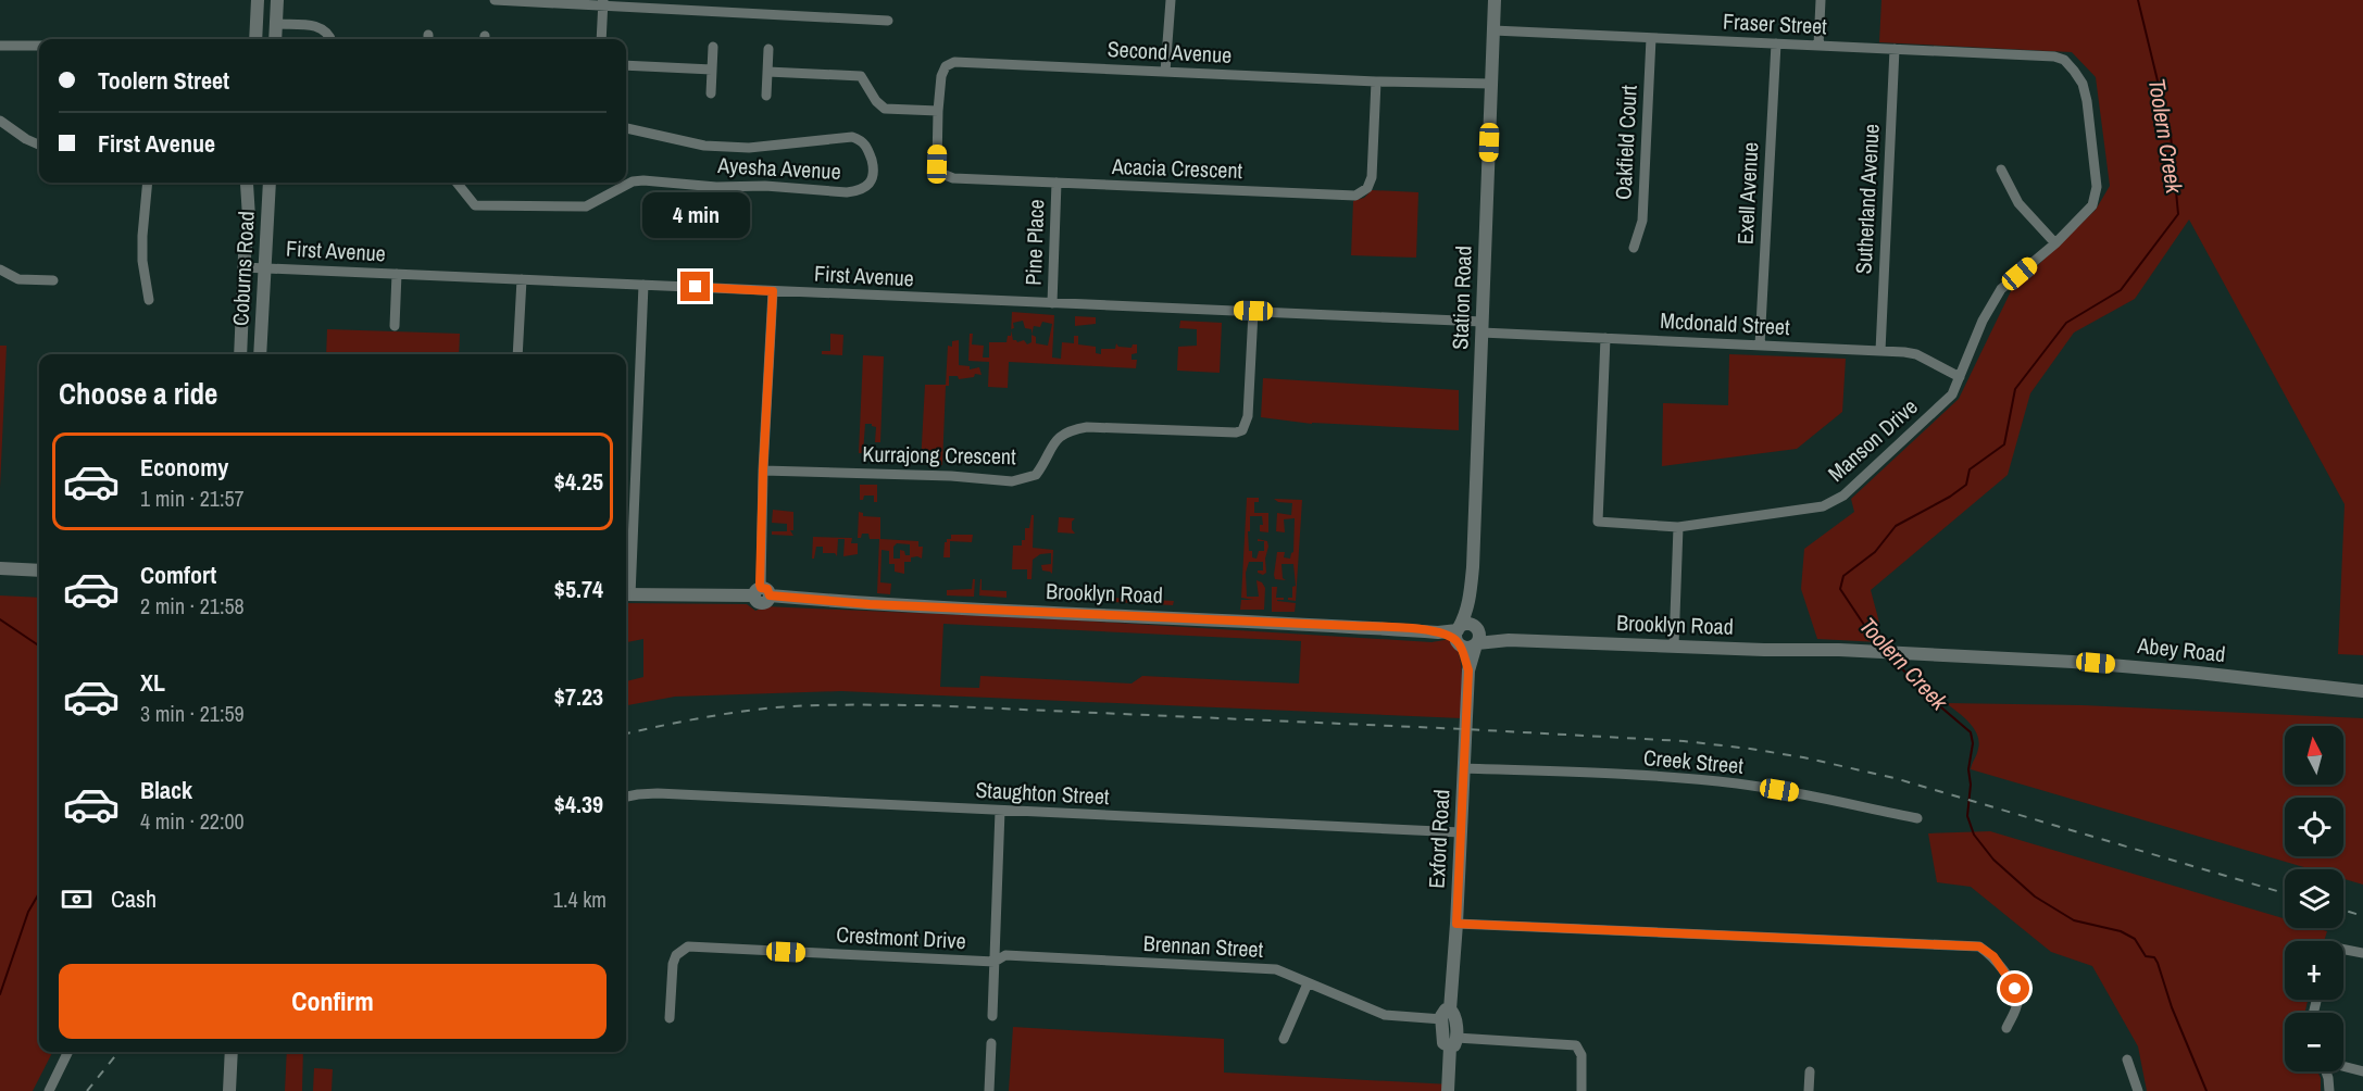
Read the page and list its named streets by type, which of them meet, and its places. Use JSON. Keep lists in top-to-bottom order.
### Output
{
  "streets": {
    "street": [
      "Fraser Street",
      "Second Avenue",
      "Oakfield Court",
      "Ayesha Avenue",
      "Acacia Crescent",
      "Exell Avenue",
      "Sutherland Avenue",
      "Pine Place",
      "First Avenue",
      "Coburns Road",
      "Station Road",
      "Mcdonald Street",
      "Manson Drive",
      "Kurrajong Crescent",
      "Brooklyn Road",
      "Abey Road",
      "Creek Street",
      "Staughton Street",
      "Exford Road",
      "Crestmont Drive",
      "Brennan Street"
    ]
  },
  "crossings": [
    ["Fraser Street", "Oakfield Court"],
    ["Fraser Street", "Exell Avenue"],
    ["Fraser Street", "Sutherland Avenue"],
    ["Fraser Street", "Station Road"],
    ["Fraser Street", "Manson Drive"],
    ["Second Avenue", "Acacia Crescent"],
    ["Second Avenue", "Station Road"],
    ["Acacia Crescent", "Pine Place"],
    ["Exell Avenue", "Mcdonald Street"],
    ["Sutherland Avenue", "Mcdonald Street"],
    ["Pine Place", "First Avenue"],
    ["First Avenue", "Coburns Road"],
    ["First Avenue", "Station Road"],
    ["First Avenue", "Mcdonald Street"],
    ["First Avenue", "Kurrajong Crescent"],
    ["Station Road", "Mcdonald Street"],
    ["Station Road", "Brooklyn Road"],
    ["Station Road", "Exford Road"],
    ["Mcdonald Street", "Manson Drive"],
    ["Brooklyn Road", "Abey Road"],
    ["Brooklyn Road", "Exford Road"],
    ["Creek Street", "Exford Road"],
    ["Staughton Street", "Exford Road"],
    ["Exford Road", "Brennan Street"],
    ["Crestmont Drive", "Brennan Street"]
  ],
  "water": ["Toolern Creek"],
  "north": "top",
  "page": {
    "banner": ["Toolern Street", "First Avenue"],
    "bubble": "4 min",
    "heading": "Choose a ride",
    "list": [
      {
        "name": "Economy",
        "note": "1 min · 21:57",
        "value": "$4.25"
      },
      {
        "name": "Comfort",
        "note": "2 min · 21:58",
        "value": "$5.74"
      },
      {
        "name": "XL",
        "note": "3 min · 21:59",
        "value": "$7.23"
      },
      {
        "name": "Black",
        "note": "4 min · 22:00",
        "value": "$4.39"
      }
    ],
    "map_buttons": ["+", "−"],
    "pay": ["Cash", "1.4 km"],
    "buttons": "Confirm"
  }
}
